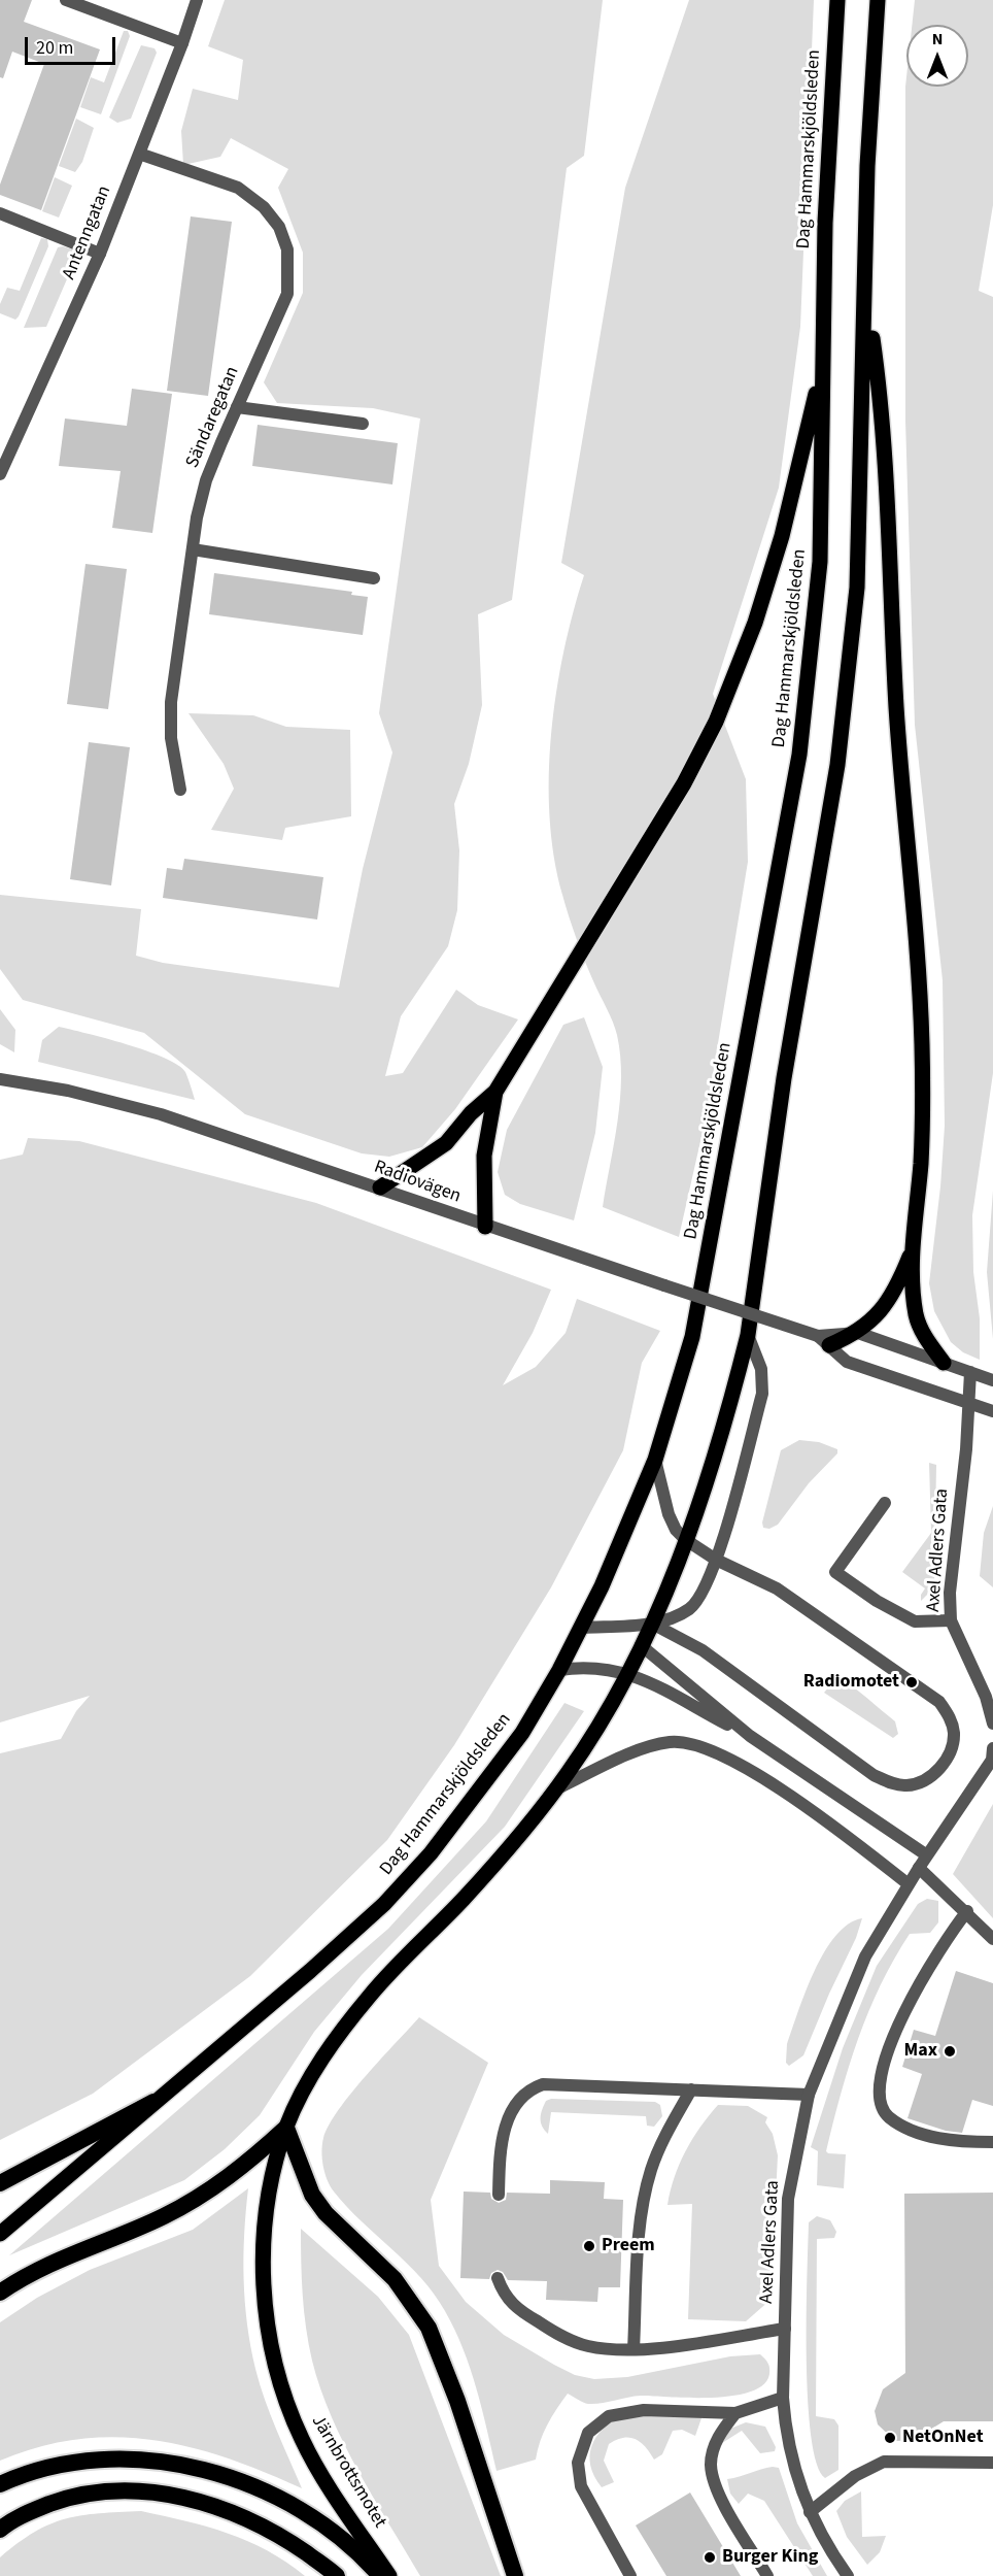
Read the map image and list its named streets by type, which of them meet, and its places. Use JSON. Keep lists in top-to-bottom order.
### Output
{
  "streets": {
    "main road": ["Dag Hammarskjöldsleden", "Järnbrottsmotet"],
    "street": [
      "Antenngatan",
      "Sändaregatan",
      "Radiovägen",
      "Axel Adlers Gata"
    ]
  },
  "crossings": [
    ["Antenngatan", "Sändaregatan"],
    ["Radiovägen", "Axel Adlers Gata"]
  ],
  "places": [
    "Radiomotet",
    "Max",
    "Preem",
    "NetOnNet",
    "Burger King"
  ],
  "scale_bar": "20 m",
  "north": "top"
}
